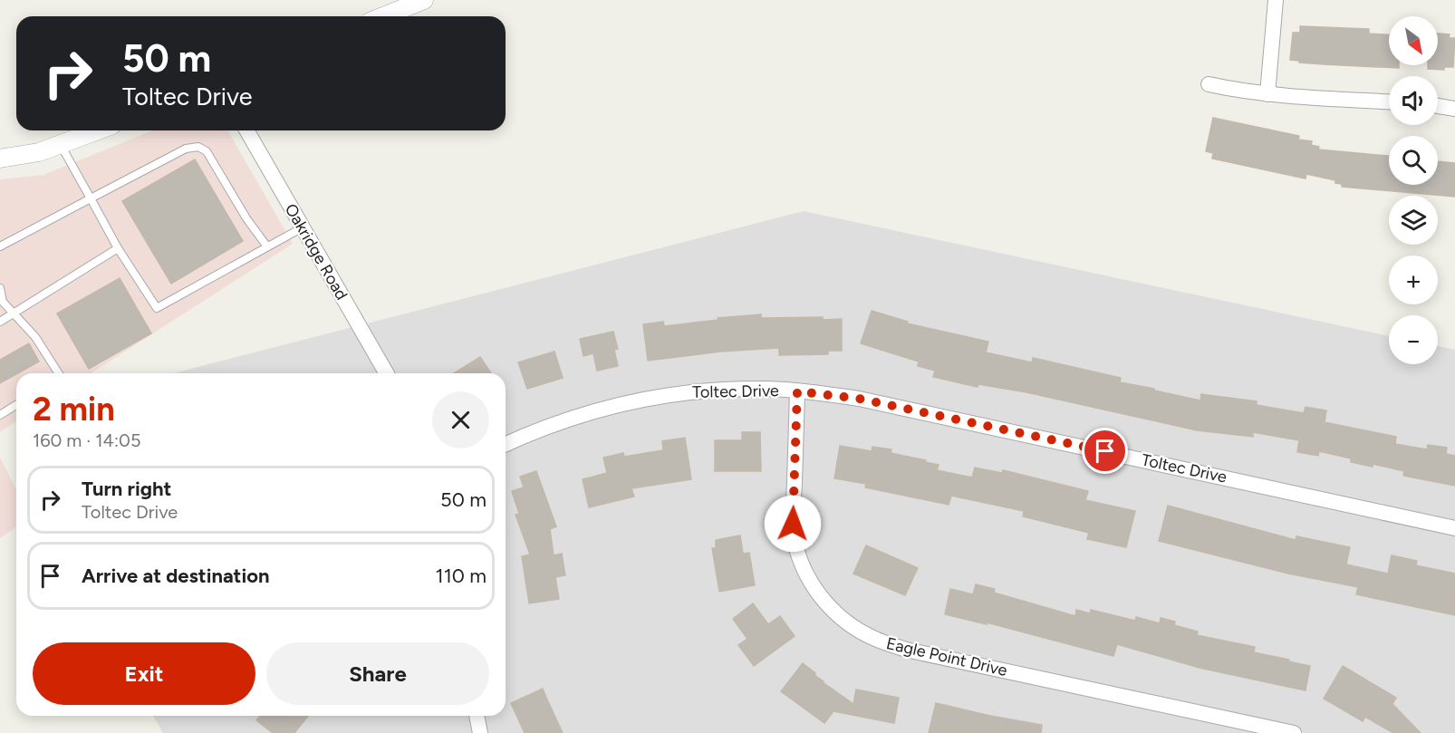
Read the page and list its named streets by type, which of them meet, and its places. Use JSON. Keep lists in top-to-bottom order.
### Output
{
  "streets": {
    "street": ["Oakridge Road", "Toltec Drive", "Eagle Point Drive"]
  },
  "crossings": [
    ["Toltec Drive", "Eagle Point Drive"]
  ],
  "north": "bottom right",
  "page": {
    "map_buttons": ["+", "−"],
    "turn": ["50 m", "Toltec Drive"],
    "heading": ["2 min", "160 m · 14:05"],
    "list": [
      {
        "name": "Turn right",
        "note": "Toltec Drive",
        "value": "50 m"
      },
      {
        "name": "Arrive at destination",
        "value": "110 m"
      }
    ],
    "buttons": ["Exit", "Share"]
  }
}
